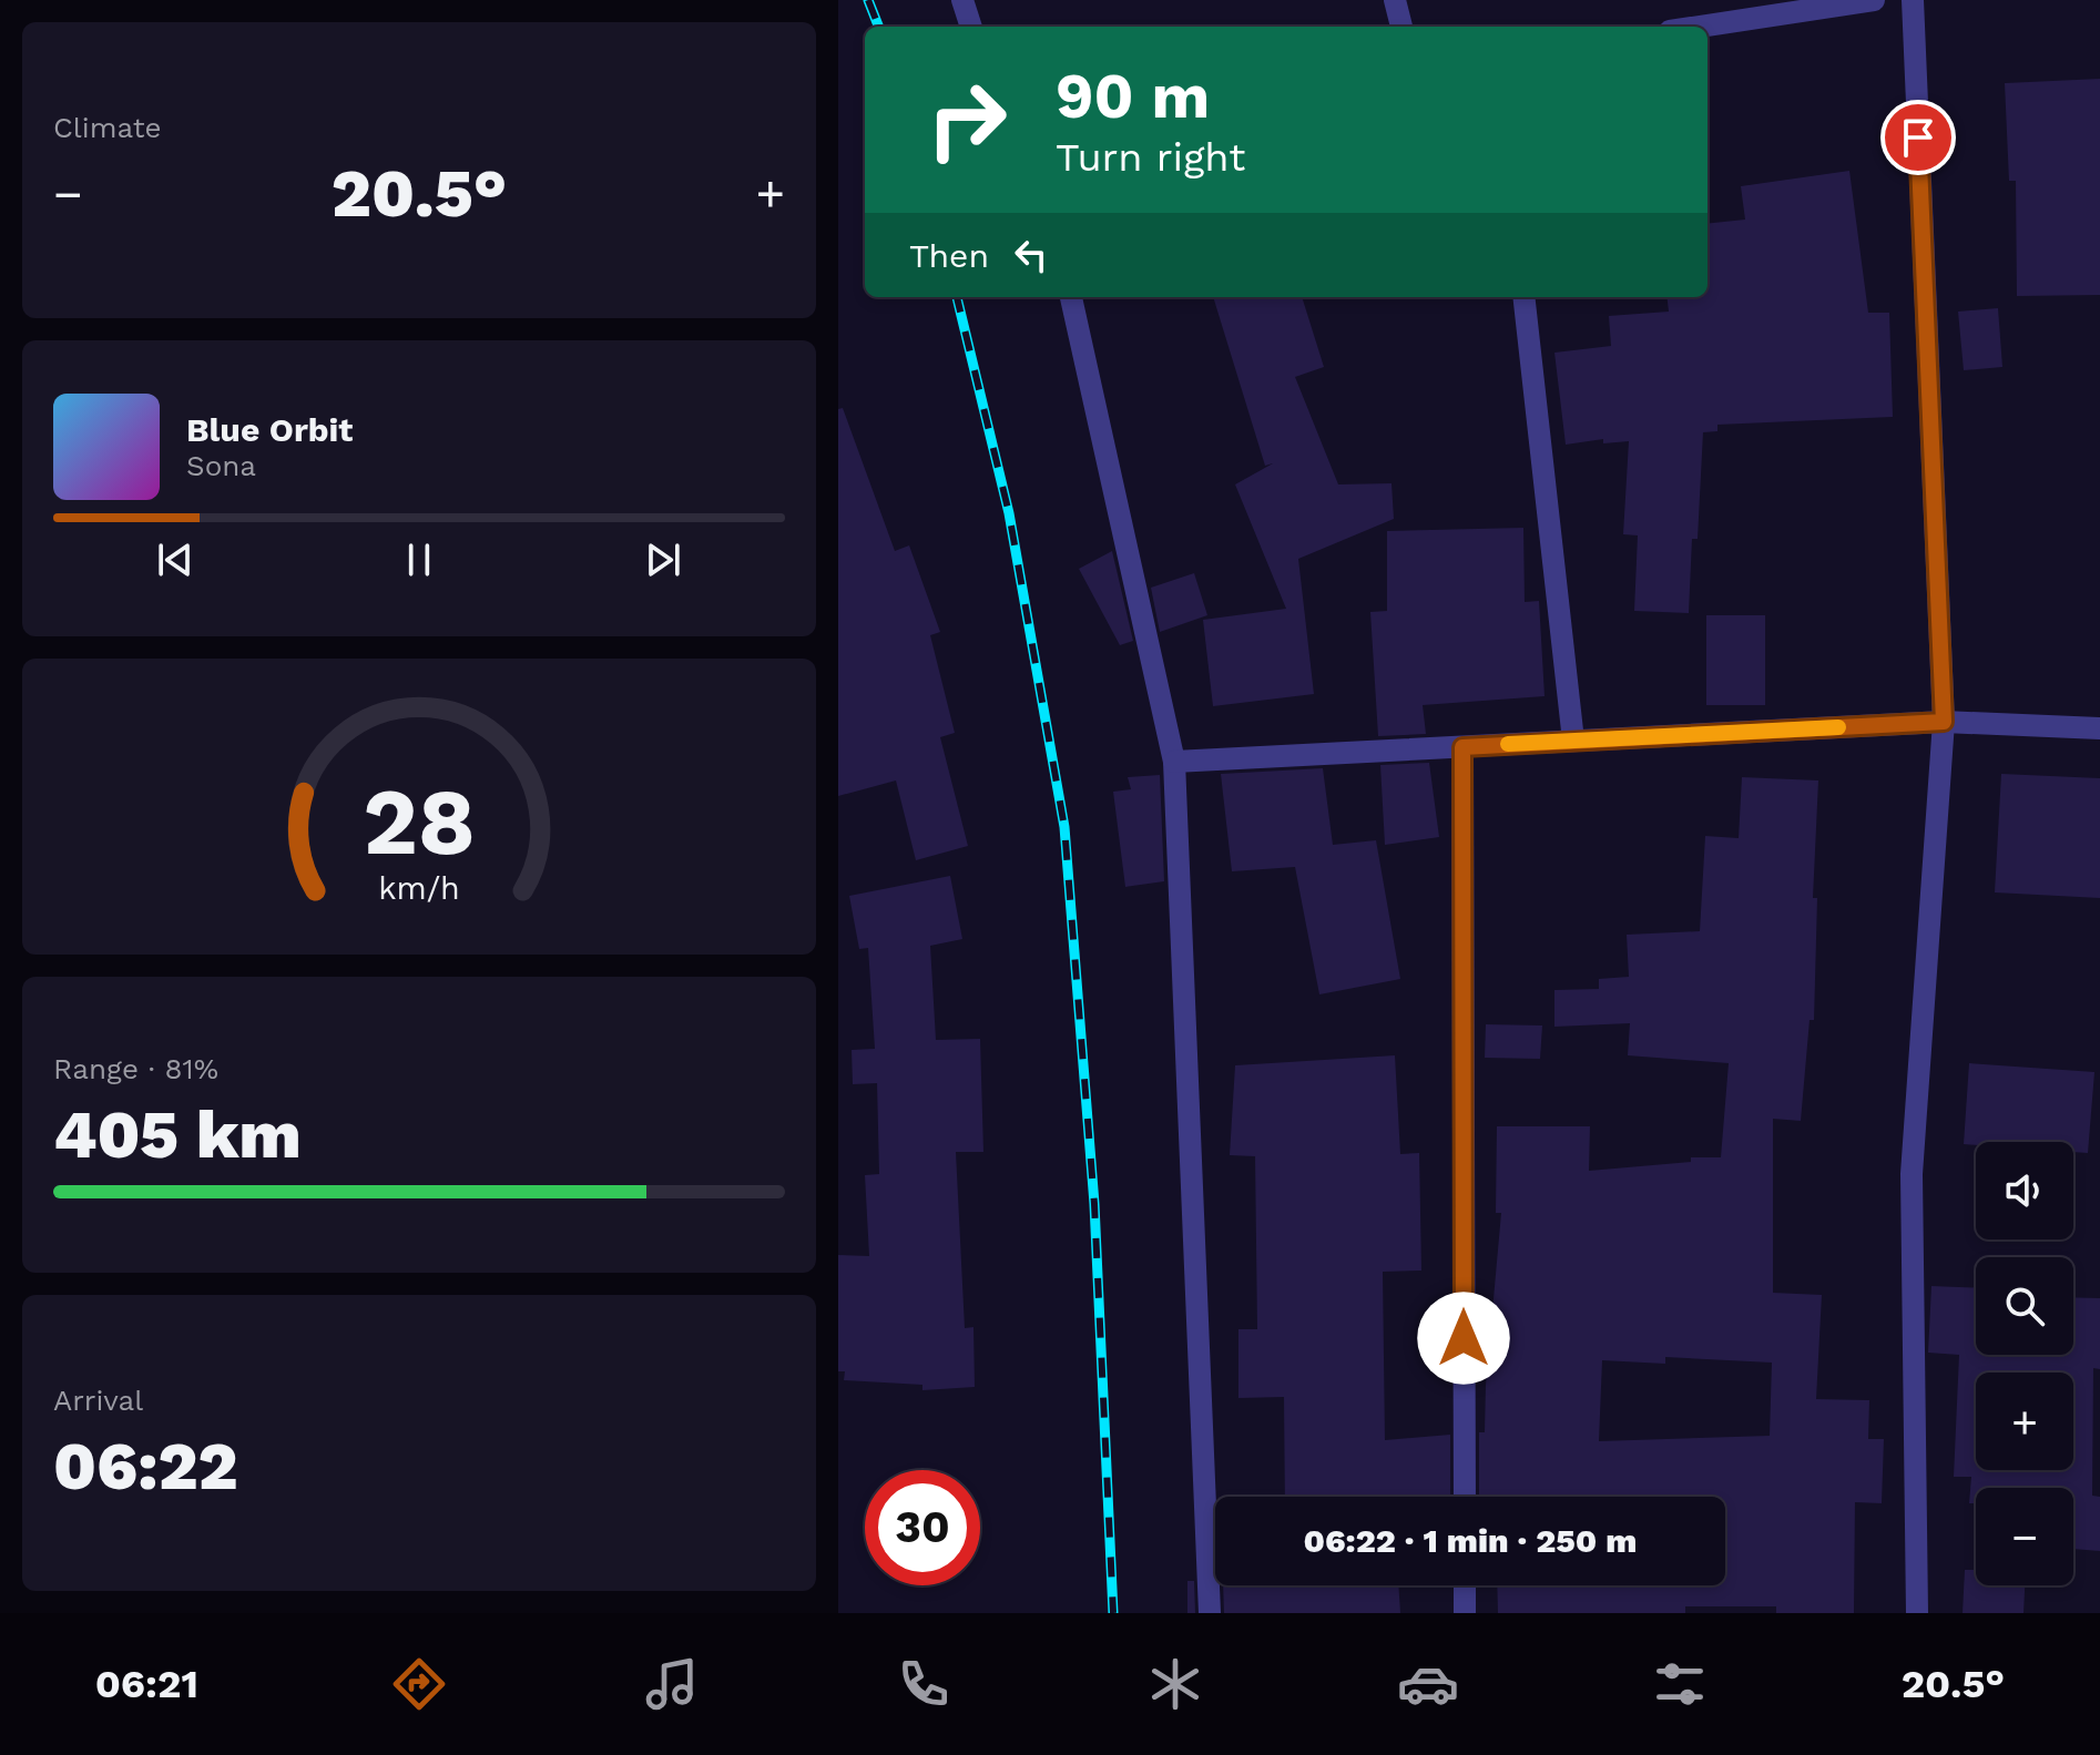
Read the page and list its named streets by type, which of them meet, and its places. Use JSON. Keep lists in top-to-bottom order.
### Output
{
  "page": {
    "tile": [
      "Climate",
      ["Range · 81%", "405 km"],
      ["Arrival", "06:22"]
    ],
    "turn": ["90 m", "Turn right"],
    "heat": ["−", "20.5°", "+"],
    "then": "Then",
    "song": ["Blue Orbit", "Sona"],
    "map_buttons": ["+", "−"],
    "limit": "30",
    "trip": "06:22 · 1 min · 250 m",
    "tabs": ["06:21", "20.5°"],
    "gauge": ["28", "km/h"]
  }
}
